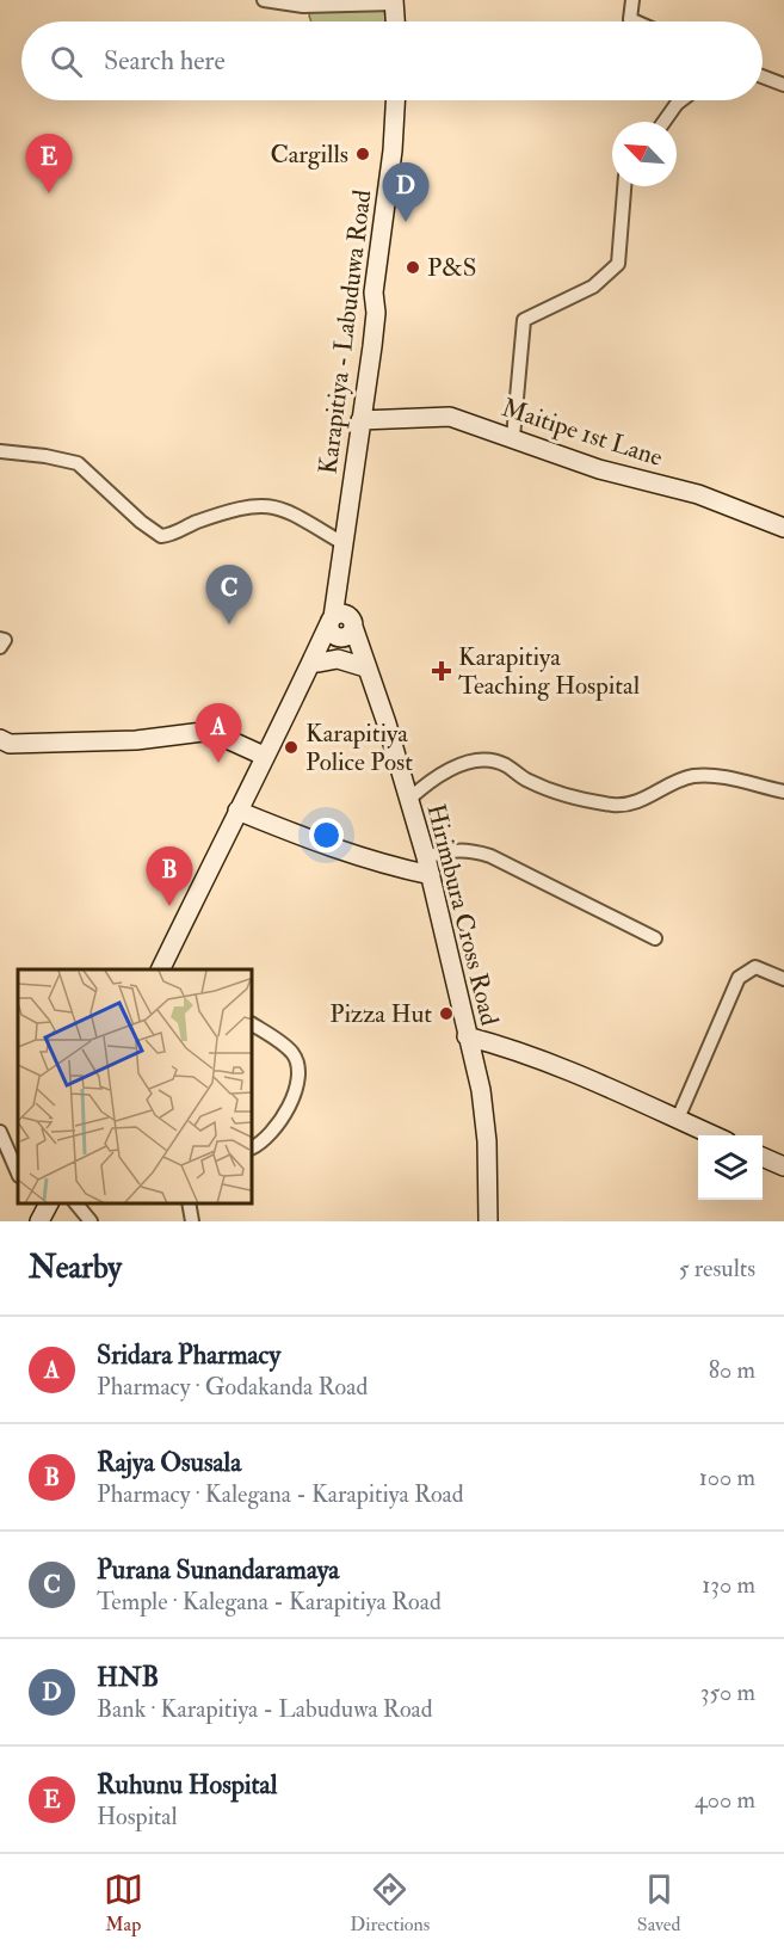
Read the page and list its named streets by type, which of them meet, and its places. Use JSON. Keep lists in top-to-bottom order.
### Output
{
  "streets": {
    "main road": ["Karapitiya - Labuduwa Road", "Maitipe 1st Lane", "Hirimbura Cross Road"]
  },
  "crossings": [
    ["Karapitiya - Labuduwa Road", "Maitipe 1st Lane"]
  ],
  "places": {
    "other": [
      "Cargills",
      "P&S",
      "Karapitiya Police Post",
      "Pizza Hut"
    ],
    "health": ["Karapitiya Teaching Hospital"]
  },
  "north": "top left",
  "page": {
    "search": "Search here",
    "pins": [
      "E",
      "D",
      "C",
      "A",
      "B"
    ],
    "heading": ["Nearby", "5 results"],
    "list": [
      {
        "mark": "A",
        "name": "Sridara Pharmacy",
        "note": "Pharmacy · Godakanda Road",
        "value": "80 m"
      },
      {
        "mark": "B",
        "name": "Rajya Osusala",
        "note": "Pharmacy · Kalegana - Karapitiya Road",
        "value": "100 m"
      },
      {
        "mark": "C",
        "name": "Purana Sunandaramaya",
        "note": "Temple · Kalegana - Karapitiya Road",
        "value": "130 m"
      },
      {
        "mark": "D",
        "name": "HNB",
        "note": "Bank · Karapitiya - Labuduwa Road",
        "value": "350 m"
      },
      {
        "mark": "E",
        "name": "Ruhunu Hospital",
        "note": "Hospital",
        "value": "400 m"
      }
    ],
    "nav": ["Map", "Directions", "Saved"]
  }
}
